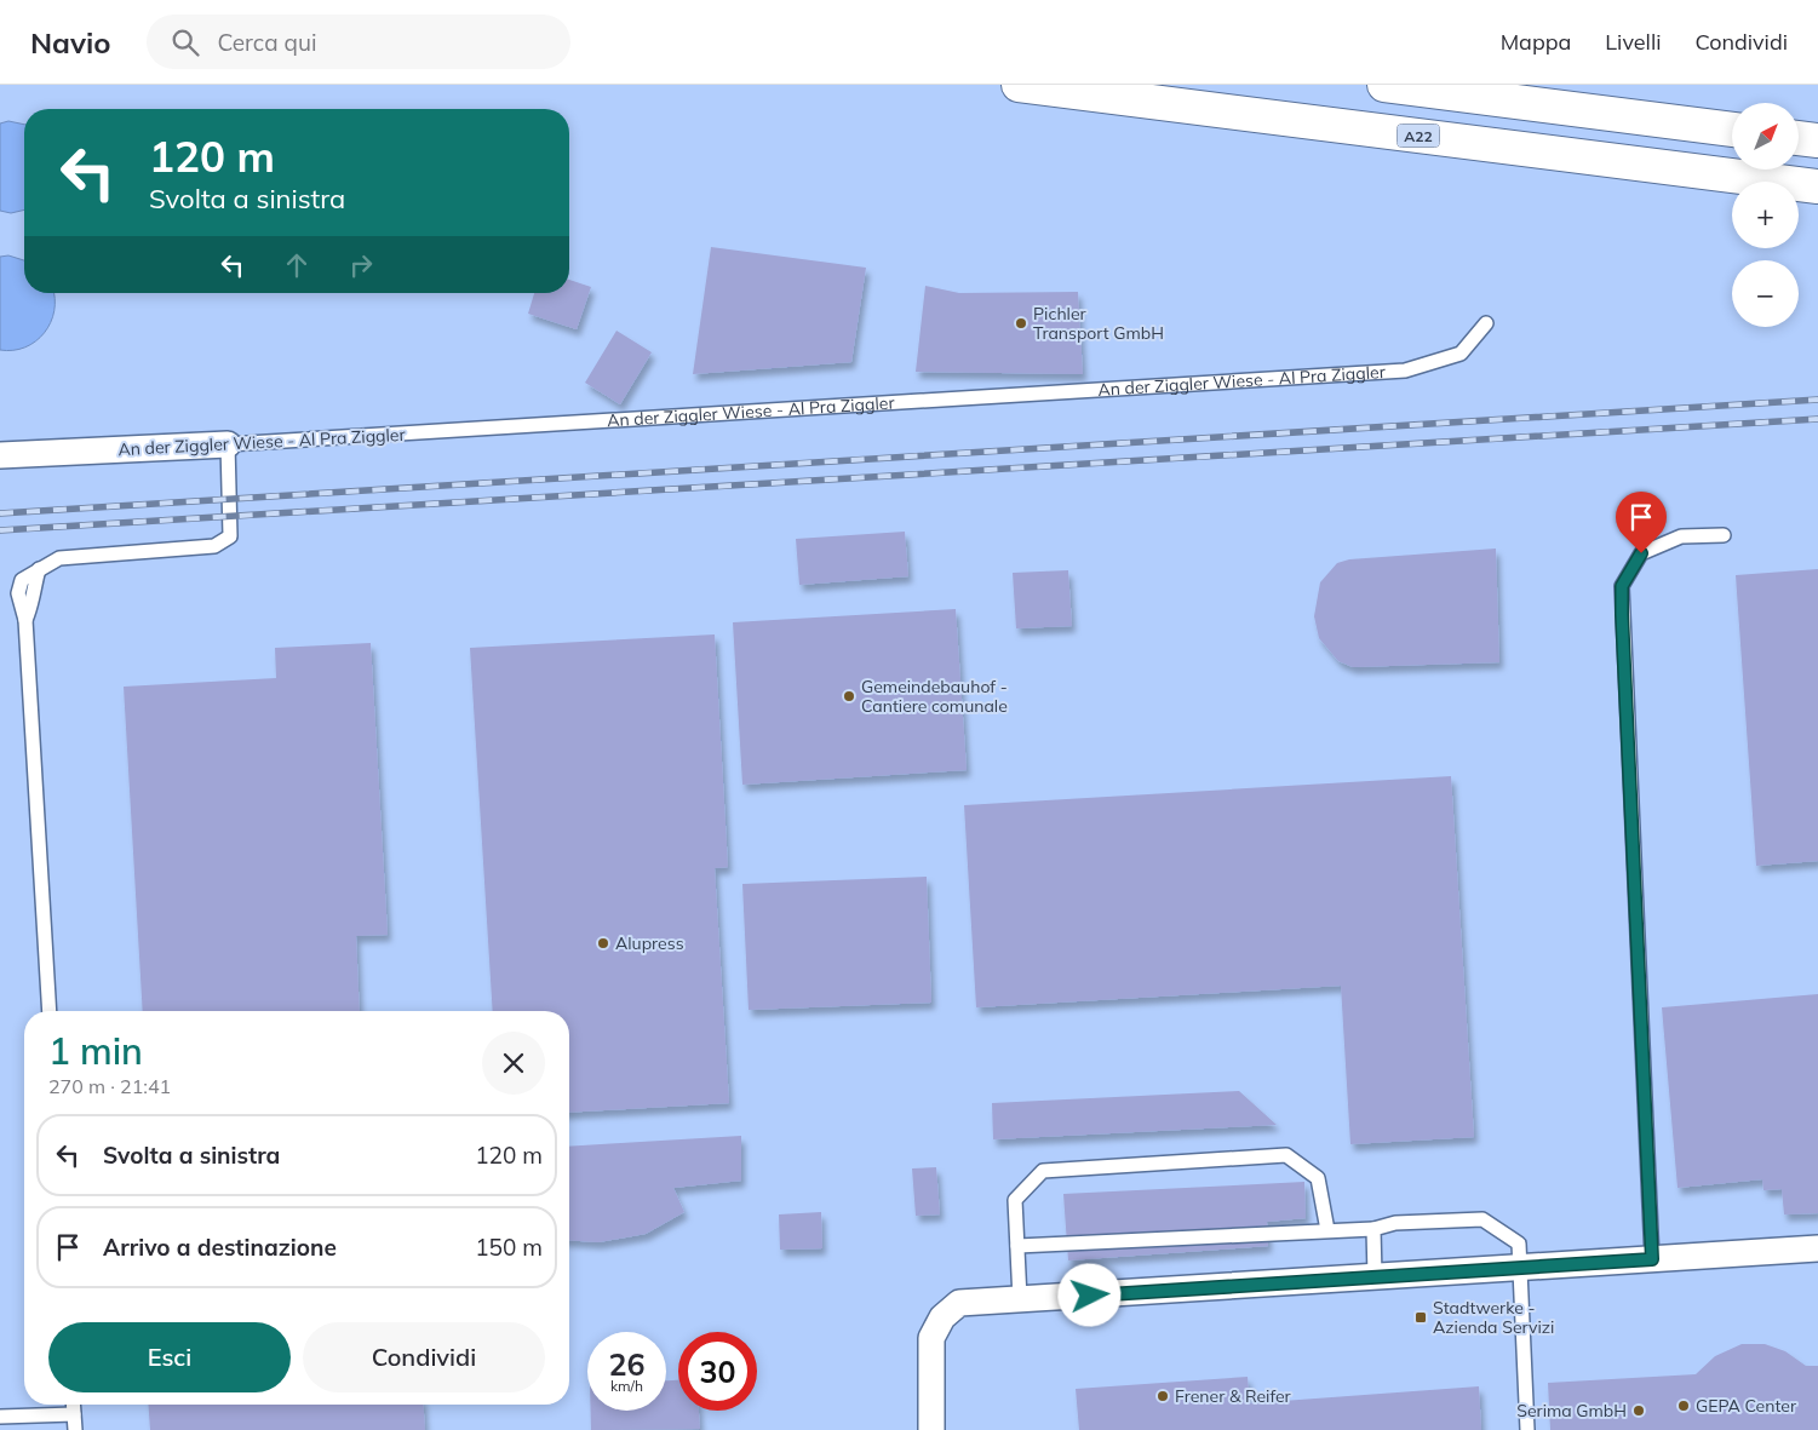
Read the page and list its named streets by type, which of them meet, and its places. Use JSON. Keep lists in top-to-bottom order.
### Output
{
  "streets": {
    "highway": ["A22"],
    "street": ["An der Ziggler Wiese - Al Pra Ziggler"]
  },
  "places": {
    "other": [
      "Pichler Transport GmbH",
      "Gemeindebauhof - Cantiere comunale",
      "Alupress",
      "Frener & Reifer",
      "GEPA Center",
      "Serima GmbH"
    ],
    "transit": ["Stadtwerke - Azienda Servizi"]
  },
  "north": "top right",
  "page": {
    "header": "Navio",
    "search": "Cerca qui",
    "nav": ["Mappa", "Livelli", "Condividi"],
    "map_buttons": ["+", "−"],
    "turn": ["120 m", "Svolta a sinistra"],
    "heading": ["1 min", "270 m · 21:41"],
    "list": [
      {
        "name": "Svolta a sinistra",
        "value": "120 m"
      },
      {
        "name": "Arrivo a destinazione",
        "value": "150 m"
      }
    ],
    "buttons": ["Esci", "Condividi"],
    "speed": "26 km/h",
    "limit": "30"
  }
}
